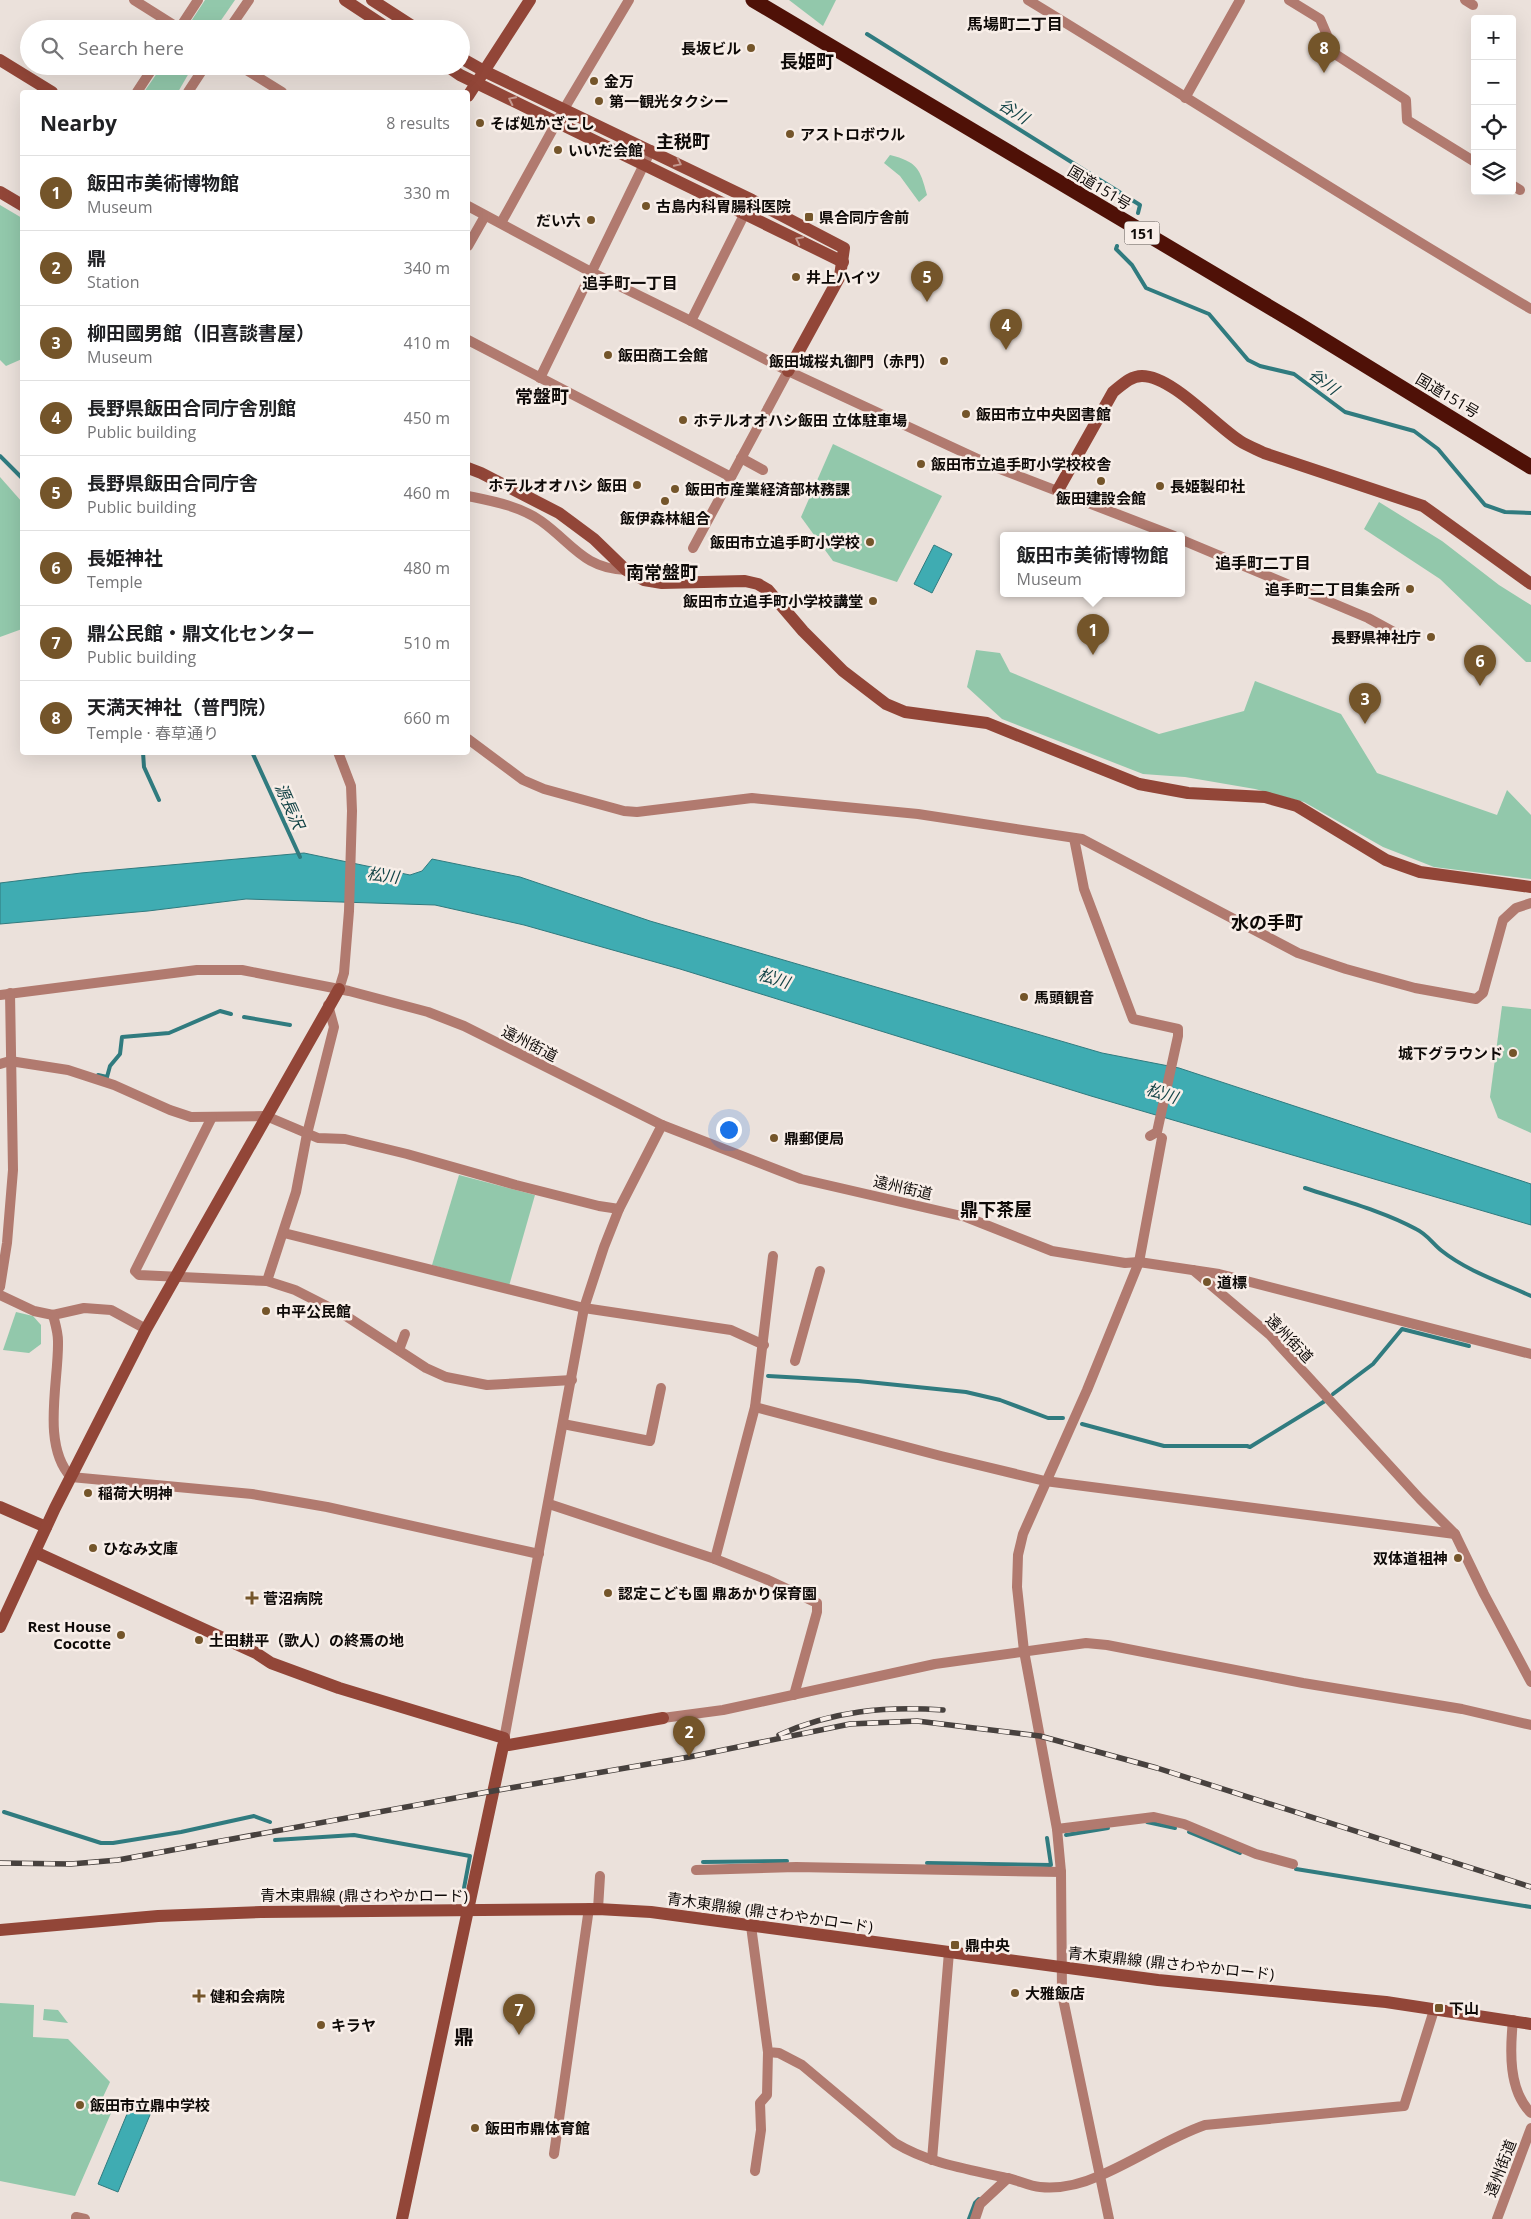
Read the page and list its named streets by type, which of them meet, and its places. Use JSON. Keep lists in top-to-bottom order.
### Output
{
  "streets": {
    "highway": ["国道151号", "151"],
    "street": ["遠州街道", "青木東鼎線 (鼎さわやかロード)"]
  },
  "districts": [
    "馬場町二丁目",
    "長姫町",
    "主税町",
    "追手町一丁目",
    "常盤町",
    "追手町二丁目",
    "南常盤町",
    "水の手町",
    "鼎下茶屋",
    "鼎"
  ],
  "water": ["谷川", "源長沢", "松川"],
  "places": {
    "other": [
      "長坂ビル",
      "金万",
      "第一観光タクシー",
      "そば処かざこし",
      "アストロボウル",
      "いいだ会館",
      "古島内科胃腸科医院",
      "だい六",
      "井上ハイツ",
      "飯田商工会館",
      "飯田城桜丸御門（赤門）",
      "飯田市立中央図書館",
      "ホテルオオハシ飯田 立体駐車場",
      "飯田市立追手町小学校校舎",
      "飯田建設会館",
      "ホテルオオハシ 飯田",
      "長姫製印社",
      "飯田市産業経済部林務課",
      "飯伊森林組合",
      "飯田市立追手町小学校",
      "追手町二丁目集会所",
      "飯田市立追手町小学校講堂",
      "長野県神社庁",
      "馬頭観音",
      "城下グラウンド",
      "鼎郵便局",
      "道標",
      "中平公民館",
      "稲荷大明神",
      "ひなみ文庫",
      "双体道祖神",
      "認定こども園 鼎あかり保育園",
      "Rest House Cocotte",
      "土田耕平（歌人）の終焉の地",
      "大雅飯店",
      "キラヤ",
      "飯田市立鼎中学校",
      "飯田市鼎体育館"
    ],
    "transit": ["県合同庁舎前", "鼎中央", "下山"],
    "health": ["菅沼病院", "健和会病院"]
  },
  "page": {
    "map_buttons": ["+", "−"],
    "search": "Search here",
    "pins": [
      "8",
      "5",
      "4",
      "1",
      "6",
      "3",
      "2",
      "7"
    ],
    "heading": ["Nearby", "8 results"],
    "list": [
      {
        "mark": "1",
        "name": "飯田市美術博物館",
        "note": "Museum",
        "value": "330 m"
      },
      {
        "mark": "2",
        "name": "鼎",
        "note": "Station",
        "value": "340 m"
      },
      {
        "mark": "3",
        "name": "柳田國男館（旧喜談書屋）",
        "note": "Museum",
        "value": "410 m"
      },
      {
        "mark": "4",
        "name": "長野県飯田合同庁舎別館",
        "note": "Public building",
        "value": "450 m"
      },
      {
        "mark": "5",
        "name": "長野県飯田合同庁舎",
        "note": "Public building",
        "value": "460 m"
      },
      {
        "mark": "6",
        "name": "長姫神社",
        "note": "Temple",
        "value": "480 m"
      },
      {
        "mark": "7",
        "name": "鼎公民館・鼎文化センター",
        "note": "Public building",
        "value": "510 m"
      },
      {
        "mark": "8",
        "name": "天満天神社（普門院）",
        "note": "Temple · 春草通り",
        "value": "660 m"
      }
    ],
    "popup": ["飯田市美術博物館", "Museum"]
  }
}
